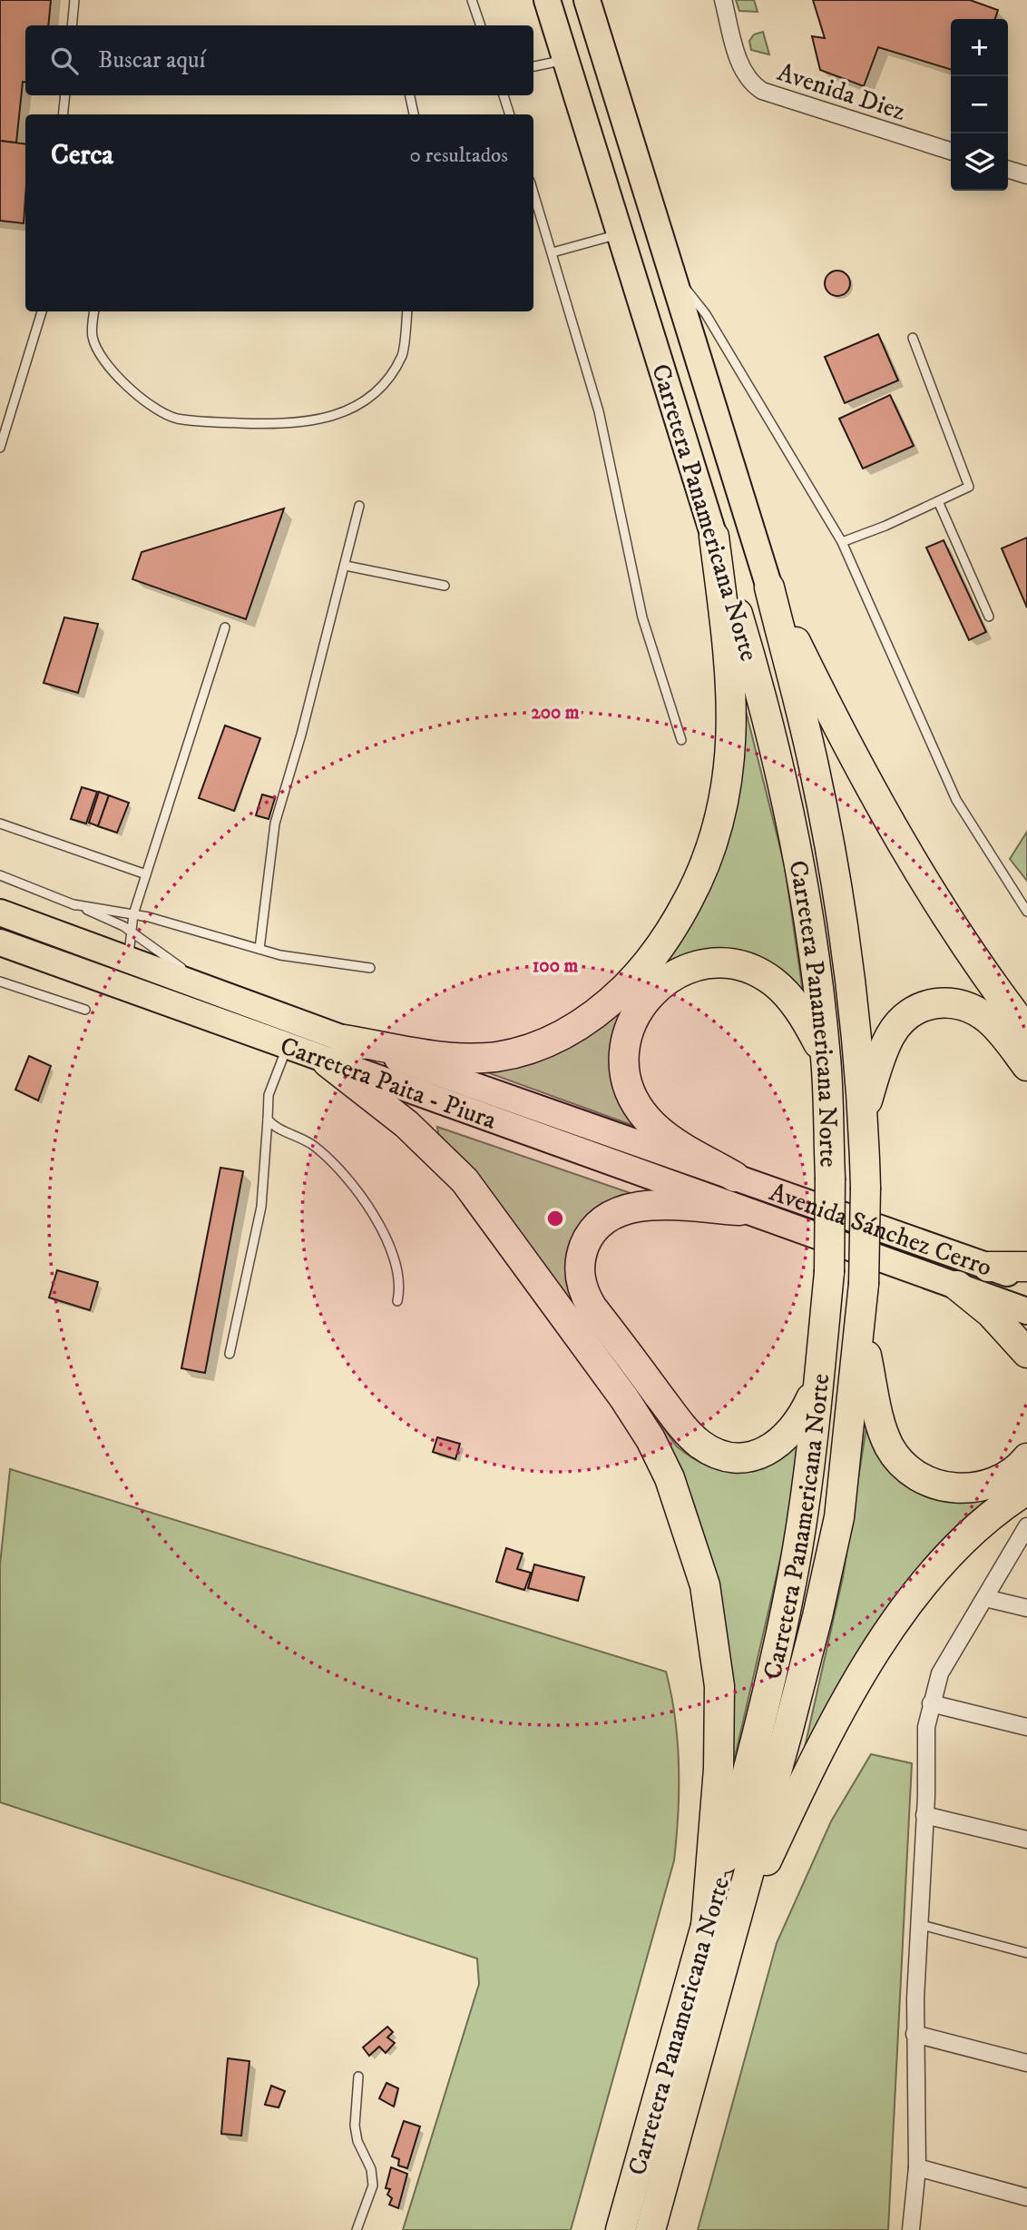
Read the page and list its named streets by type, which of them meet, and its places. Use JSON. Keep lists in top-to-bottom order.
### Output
{
  "streets": {
    "highway": ["Carretera Panamericana Norte", "Carretera Paita - Piura", "Avenida Sánchez Cerro"],
    "street": ["Avenida Diez"]
  },
  "crossings": [
    ["Carretera Paita - Piura", "Avenida Sánchez Cerro"]
  ],
  "page": {
    "map_buttons": ["+", "−"],
    "search": "Buscar aquí",
    "heading": ["Cerca", "0 resultados"]
  },
  "rings": ["200 m", "100 m"]
}
